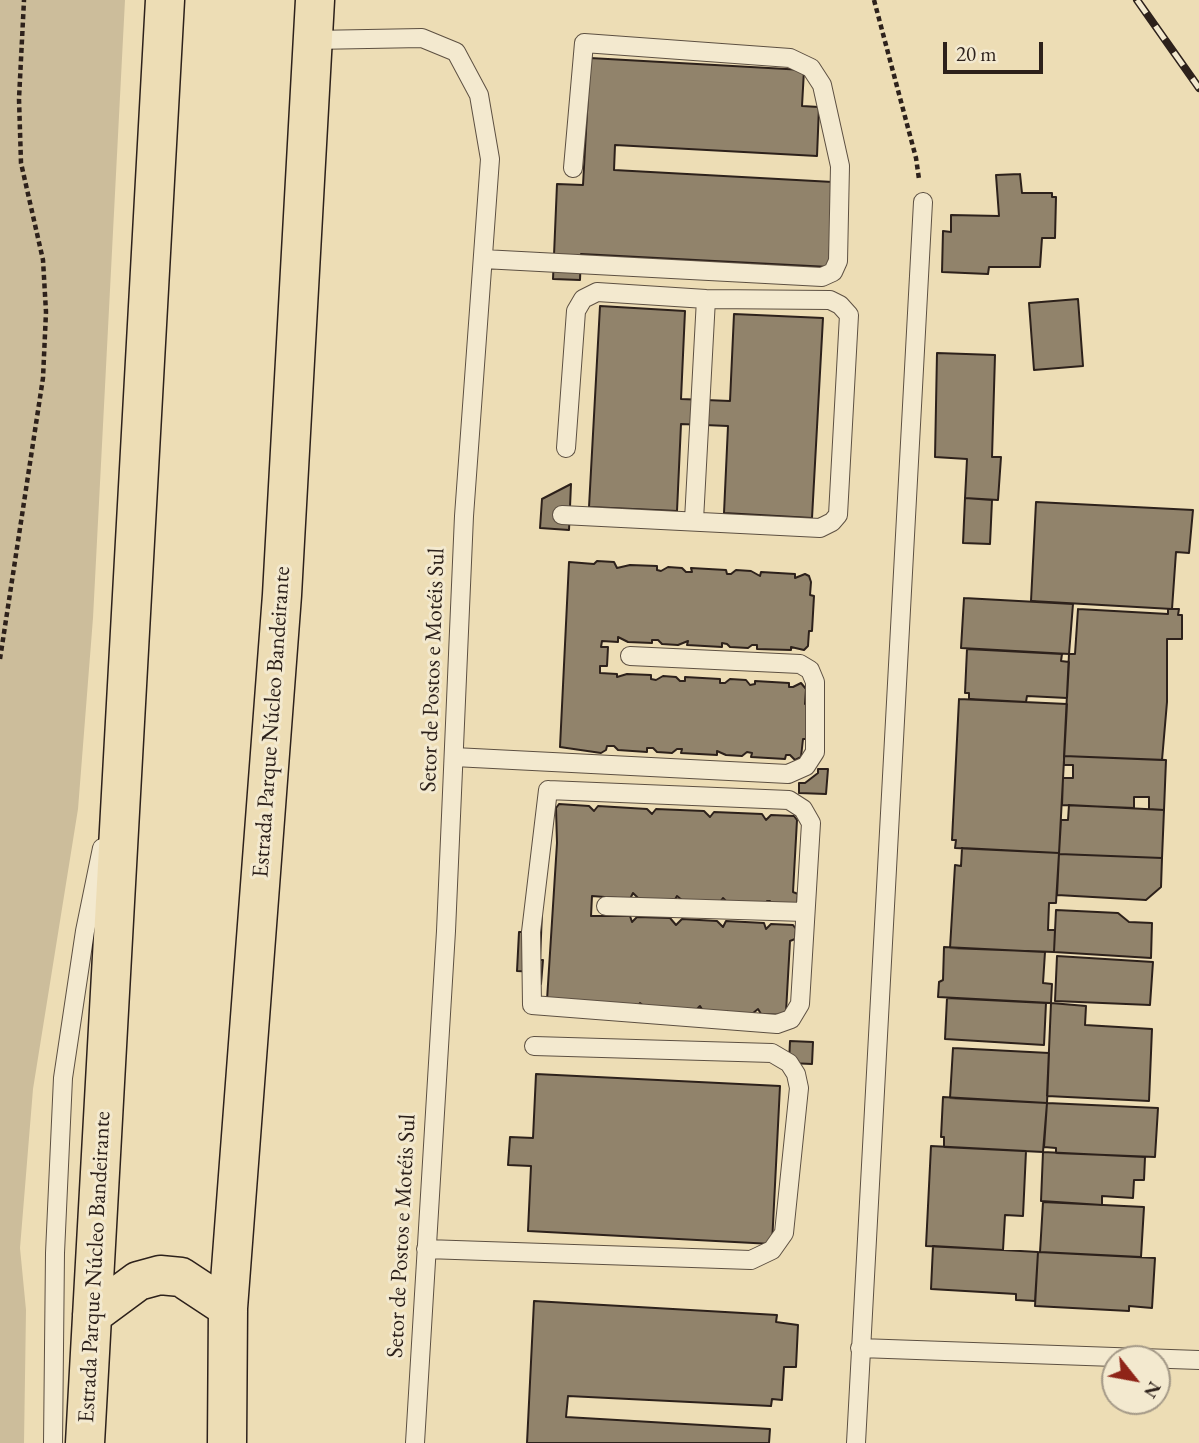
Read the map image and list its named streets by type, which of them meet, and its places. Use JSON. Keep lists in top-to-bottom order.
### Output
{
  "streets": {
    "highway": ["Estrada Parque Núcleo Bandeirante"],
    "lane": ["Setor de Postos e Motéis Sul"]
  },
  "crossings": [
    ["Setor de Postos e Motéis Sul", "Estrada Parque Núcleo Bandeirante"]
  ],
  "scale_bar": "20 m",
  "north": "bottom right"
}
